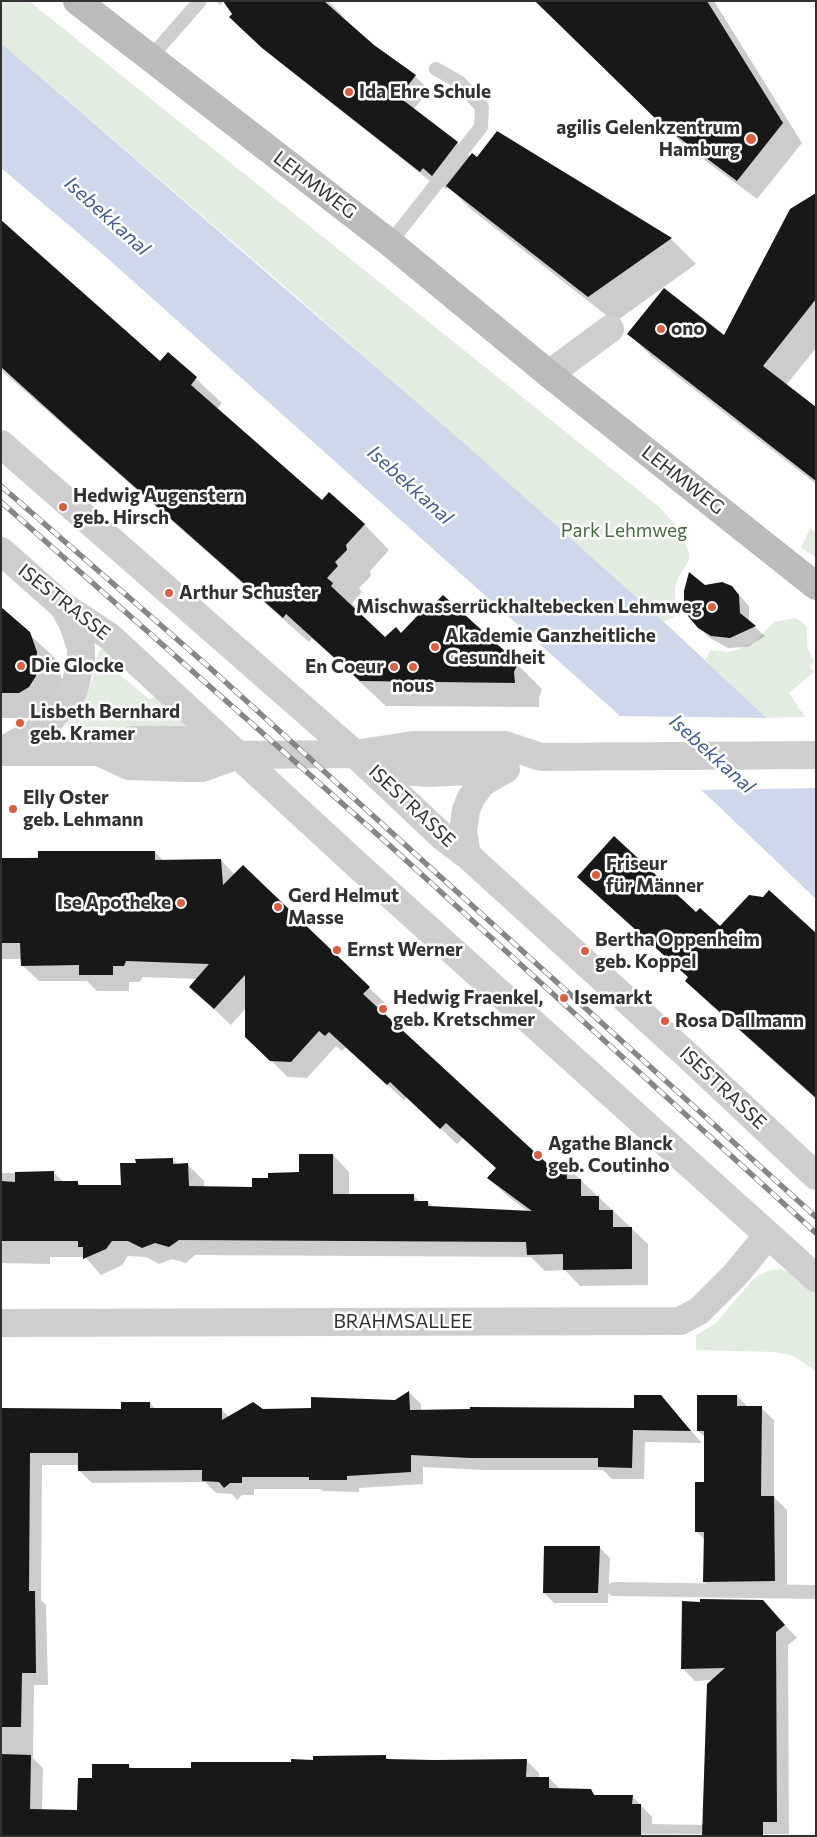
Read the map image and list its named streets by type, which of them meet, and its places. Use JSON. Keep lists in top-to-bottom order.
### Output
{
  "streets": {
    "street": ["LEHMWEG", "ISESTRASSE", "BRAHMSALLEE"]
  },
  "crossings": [
    ["ISESTRASSE", "BRAHMSALLEE"]
  ],
  "water": ["Isebekkanal"],
  "parks": ["Park Lehmweg"],
  "places": [
    "Ida Ehre Schule",
    "agilis Gelenkzentrum Hamburg",
    "ono",
    "Hedwig Augenstern geb. Hirsch",
    "Arthur Schuster",
    "Mischwasserrückhaltebecken Lehmweg",
    "Akademie Ganzheitliche Gesundheit",
    "Die Glocke",
    "En Coeur",
    "nous",
    "Lisbeth Bernhard geb. Kramer",
    "Elly Oster geb. Lehmann",
    "Friseur für Männer",
    "Ise Apotheke",
    "Gerd Helmut Masse",
    "Ernst Werner",
    "Bertha Oppenheim geb. Koppel",
    "Isemarkt",
    "Hedwig Fraenkel, geb. Kretschmer",
    "Rosa Dallmann",
    "Agathe Blanck geb. Coutinho"
  ]
}
